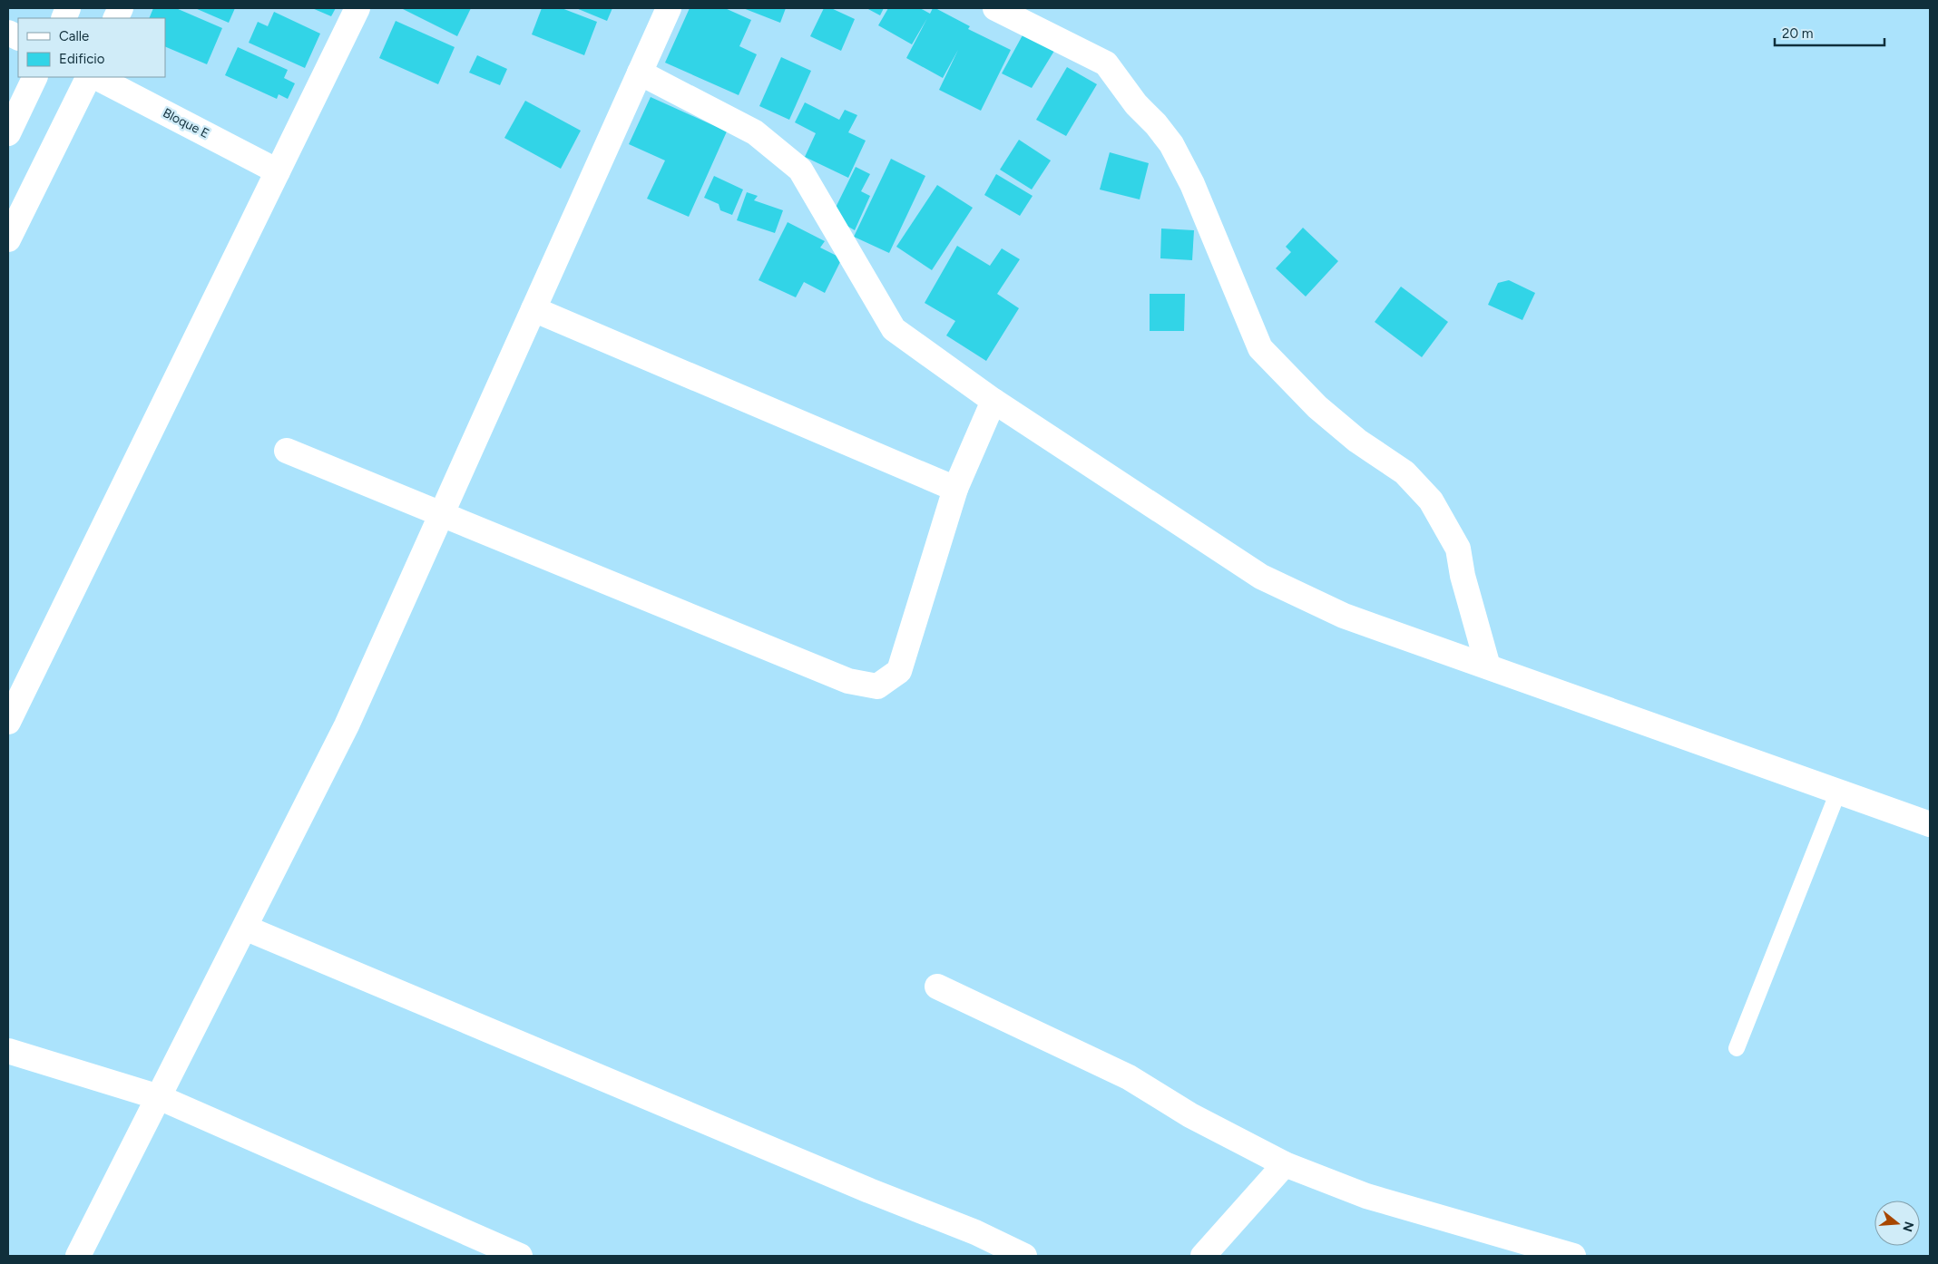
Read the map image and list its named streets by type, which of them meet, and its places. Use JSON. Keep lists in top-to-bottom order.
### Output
{
  "streets": {
    "street": ["Bloque E"]
  },
  "legend": ["Calle", "Edificio"],
  "scale_bar": "20 m",
  "north": "right"
}
